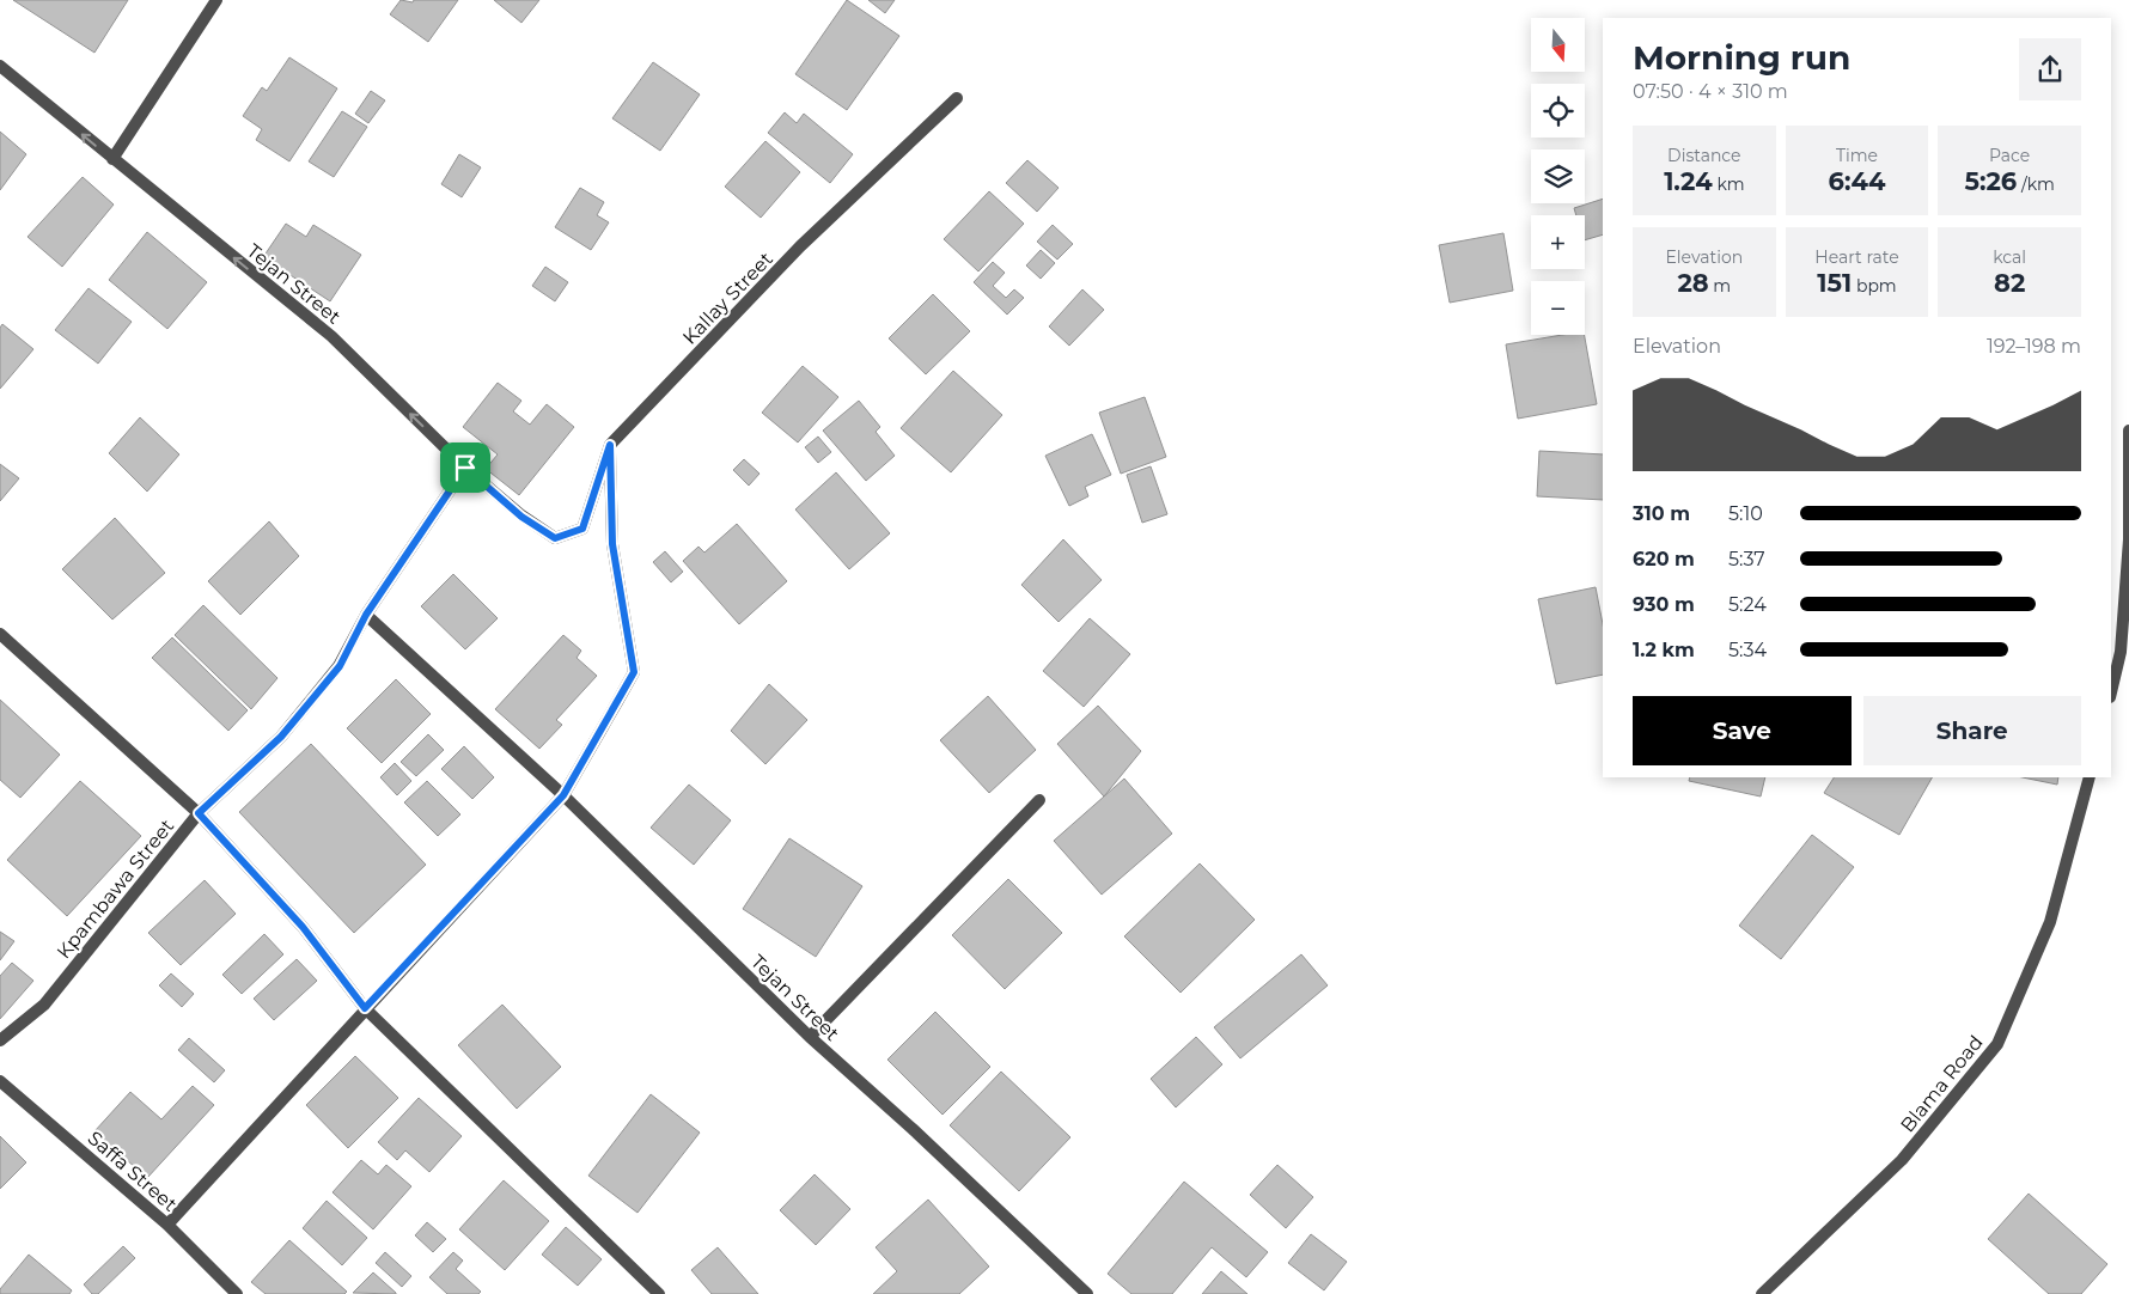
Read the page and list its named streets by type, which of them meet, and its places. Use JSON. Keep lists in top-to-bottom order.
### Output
{
  "streets": {
    "street": [
      "Tejan Street",
      "Kallay Street",
      "Kpambawa Street",
      "Blama Road",
      "Saffa Street"
    ]
  },
  "crossings": [
    ["Tejan Street", "Kallay Street"],
    ["Tejan Street", "Kpambawa Street"]
  ],
  "one_way": ["Tejan Street"],
  "north": "bottom",
  "page": {
    "map_buttons": ["+", "−"],
    "heading": ["Morning run", "07:50 · 4 × 310 m"],
    "stats": [
      ["Distance", "1.24 km"],
      ["Time", "6:44"],
      ["Pace", "5:26 /km"],
      ["Elevation", "28 m"],
      ["Heart rate", "151 bpm"],
      ["kcal", "82"]
    ],
    "chart": ["Elevation", "192–198 m"],
    "list": [
      {
        "name": "310 m",
        "note": "5:10"
      },
      {
        "name": "620 m",
        "note": "5:37"
      },
      {
        "name": "930 m",
        "note": "5:24"
      },
      {
        "name": "1.2 km",
        "note": "5:34"
      }
    ],
    "buttons": ["Save", "Share"]
  }
}
